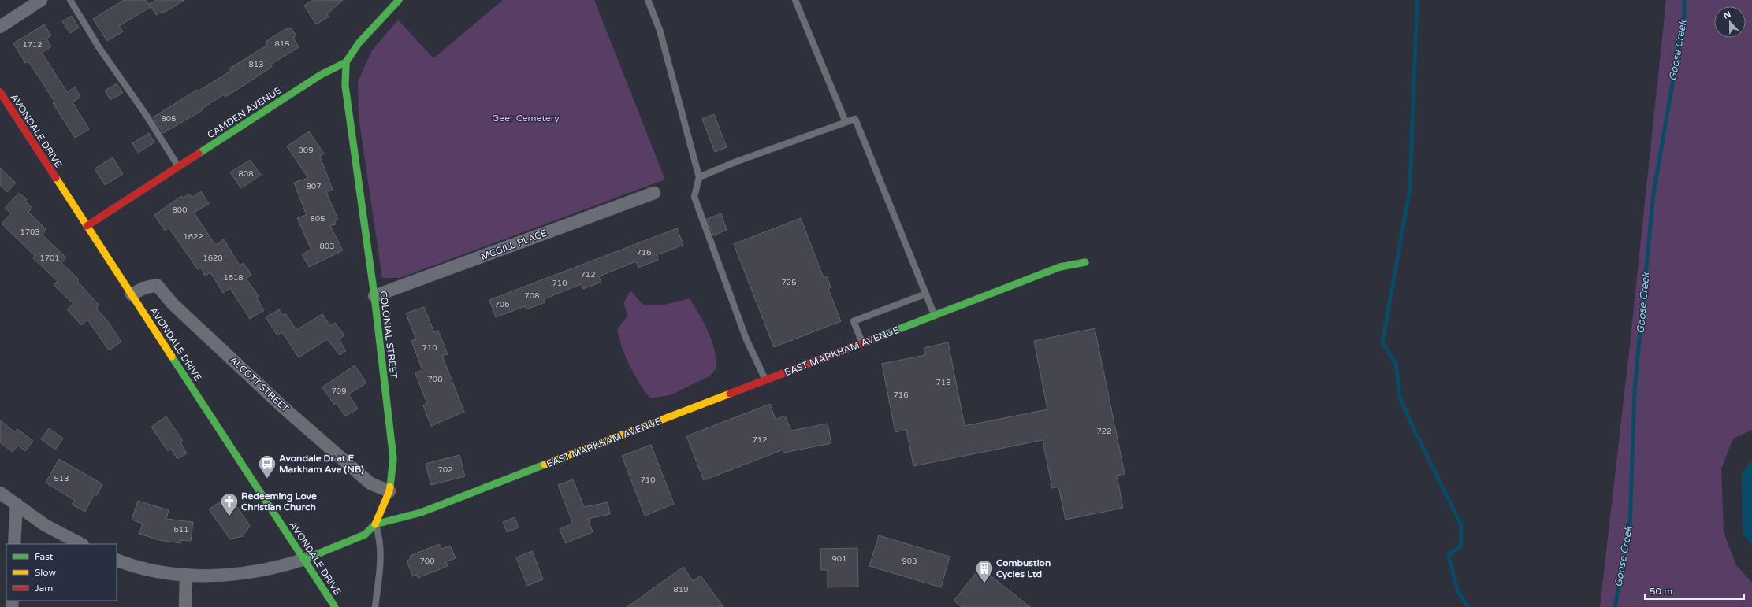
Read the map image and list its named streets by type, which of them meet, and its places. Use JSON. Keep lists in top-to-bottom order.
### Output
{
  "streets": {
    "street": [
      "CAMDEN AVENUE",
      "AVONDALE DRIVE",
      "MCGILL PLACE",
      "COLONIAL STREET",
      "EAST MARKHAM AVENUE",
      "ALCOTT STREET"
    ]
  },
  "crossings": [
    ["CAMDEN AVENUE", "AVONDALE DRIVE"],
    ["CAMDEN AVENUE", "COLONIAL STREET"],
    ["AVONDALE DRIVE", "EAST MARKHAM AVENUE"],
    ["AVONDALE DRIVE", "ALCOTT STREET"],
    ["MCGILL PLACE", "COLONIAL STREET"],
    ["COLONIAL STREET", "EAST MARKHAM AVENUE"],
    ["COLONIAL STREET", "ALCOTT STREET"]
  ],
  "water": ["Goose Creek"],
  "parks": ["Geer Cemetery"],
  "places": {
    "bus stop": ["Avondale Dr at E Markham Ave (NB)"],
    "church": ["Redeeming Love Christian Church"],
    "building": ["Combustion Cycles Ltd"]
  },
  "house_numbers": [
    "815",
    "1712",
    "813",
    "805",
    "809",
    "808",
    "807",
    "800",
    "805",
    "1703",
    "1622",
    "803",
    "716",
    "1701",
    "1620",
    "712",
    "1618",
    "725",
    "710",
    "708",
    "706",
    "710",
    "708",
    "718",
    "709",
    "716",
    "722",
    "712",
    "702",
    "513",
    "710",
    "611",
    "901",
    "700",
    "903",
    "819"
  ],
  "legend": ["Fast", "Slow", "Jam"],
  "scale_bar": "50 m",
  "north": "top"
}
